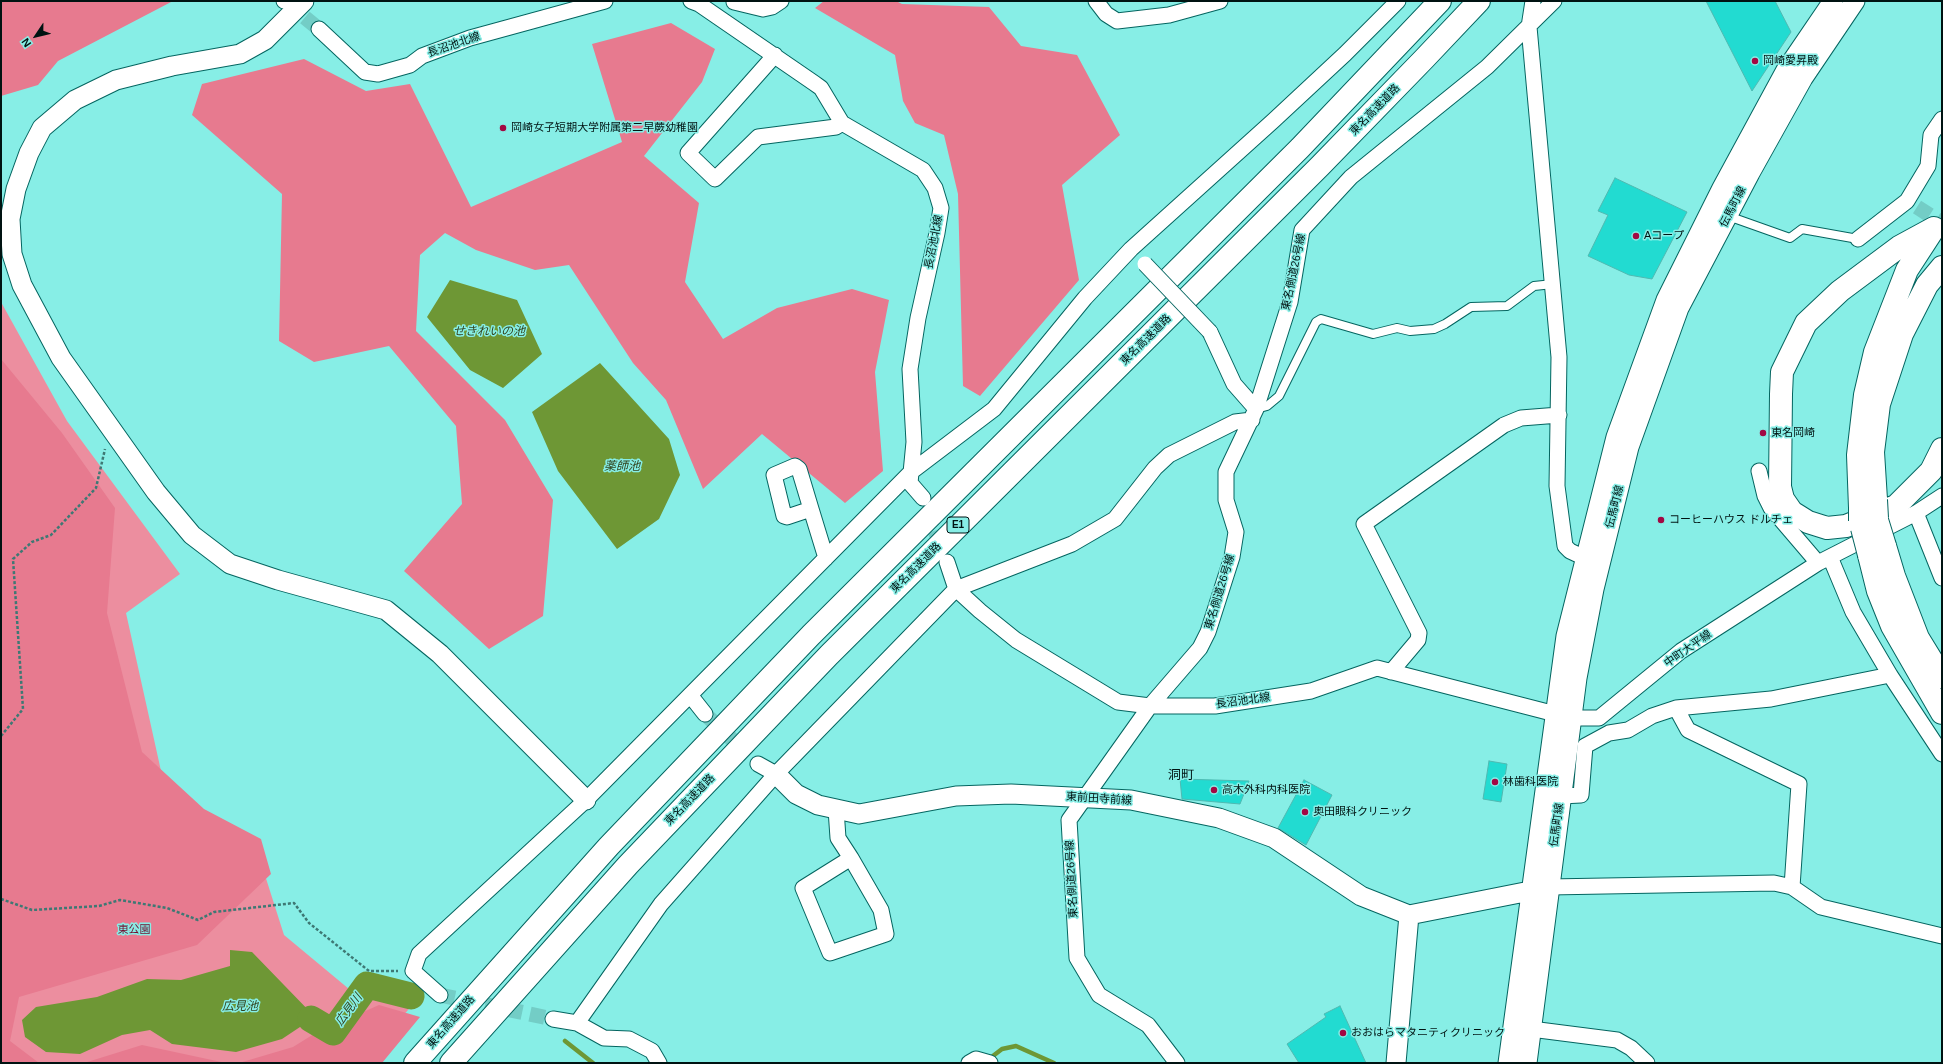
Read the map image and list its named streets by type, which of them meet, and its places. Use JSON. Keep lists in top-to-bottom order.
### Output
{
  "streets": {
    "highway": ["東名高速道路", "E1"],
    "street": [
      "長沼池北線",
      "伝馬町線",
      "東名側道26号線",
      "中町大平線",
      "東前田寺前線"
    ]
  },
  "crossings": [
    ["長沼池北線", "伝馬町線"],
    ["長沼池北線", "東名側道26号線"],
    ["長沼池北線", "中町大平線"],
    ["伝馬町線", "中町大平線"],
    ["東名側道26号線", "東前田寺前線"]
  ],
  "districts": ["洞町"],
  "water": [
    "せきれいの池",
    "薬師池",
    "広見池",
    "広見川"
  ],
  "parks": ["東公園"],
  "places": [
    "岡崎愛昇殿",
    "岡崎女子短期大学附属第二早蕨幼稚園",
    "Aコープ",
    "東名岡崎",
    "コーヒーハウス ドルチェ",
    "林歯科医院",
    "高木外科内科医院",
    "奥田眼科クリニック",
    "おおはらマタニティクリニック"
  ],
  "north": "bottom left"
}
